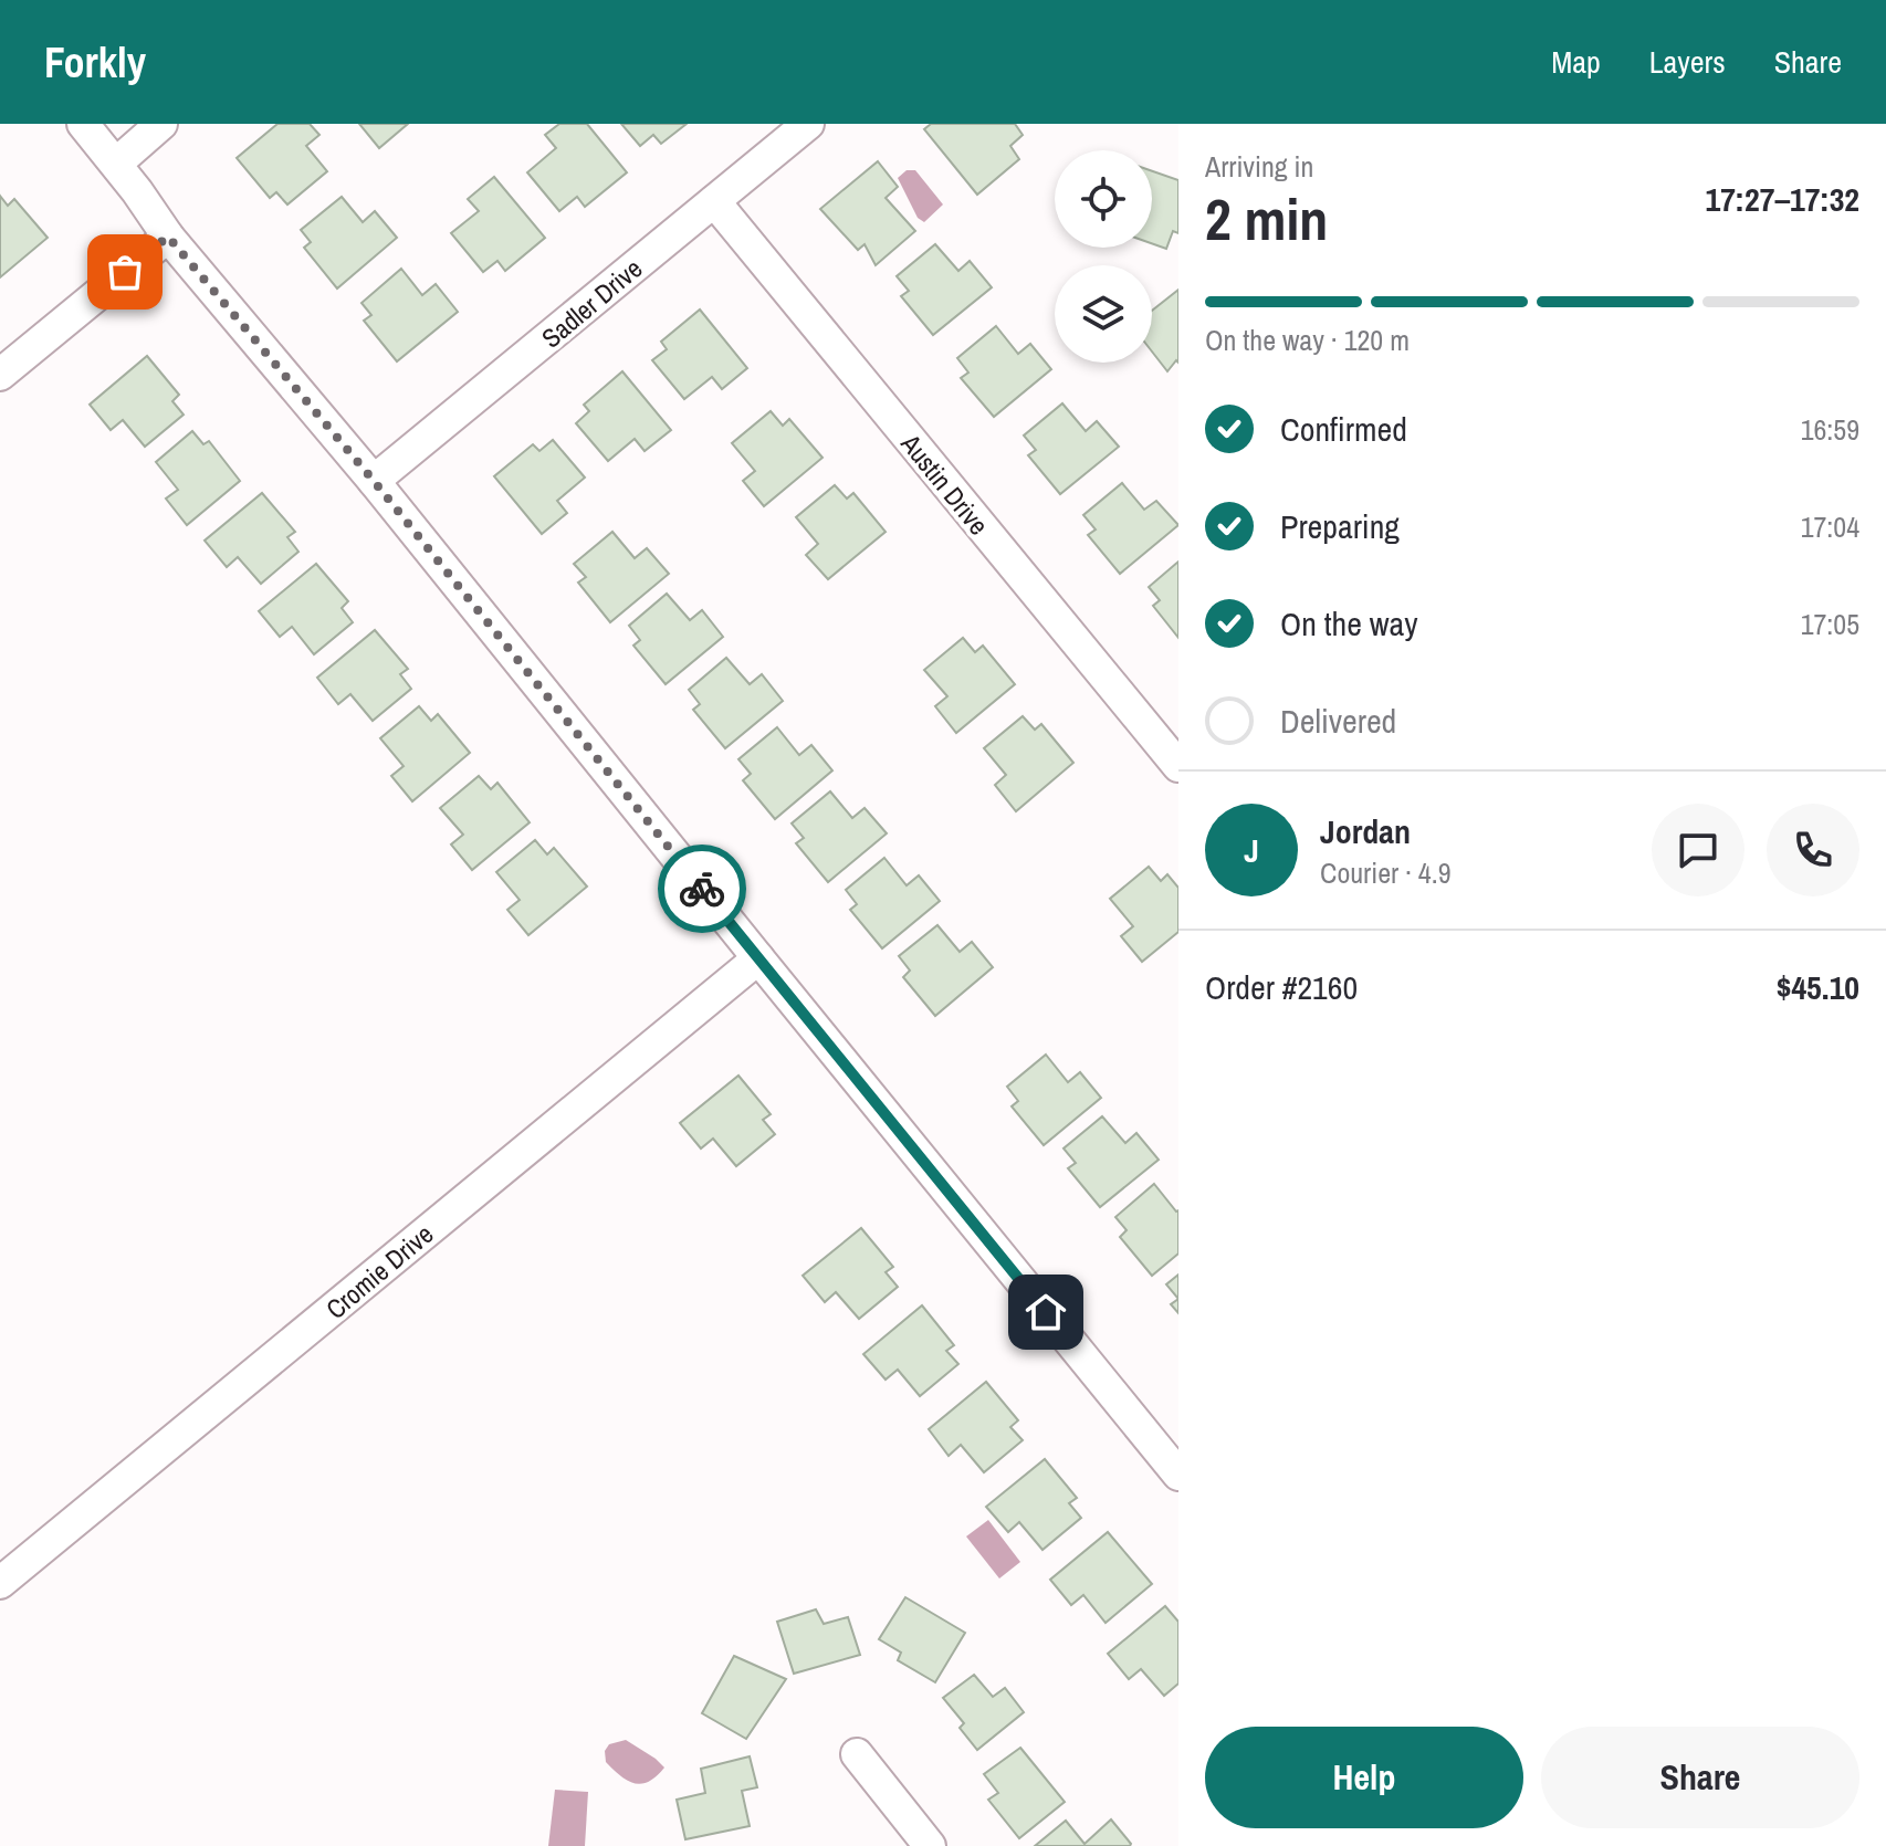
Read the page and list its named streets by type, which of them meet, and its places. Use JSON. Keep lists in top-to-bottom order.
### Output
{
  "streets": {
    "street": ["Sadler Drive", "Austin Drive", "Cromie Drive"]
  },
  "crossings": [
    ["Sadler Drive", "Austin Drive"]
  ],
  "page": {
    "header": "Forkly",
    "nav": ["Map", "Layers", "Share"],
    "heading": ["2 min", "Arriving in", "17:27–17:32"],
    "panel": [
      "Jordan",
      "Courier · 4.9",
      "Order #2160",
      "$45.10"
    ],
    "bar": "On the way · 120 m",
    "list": [
      ["Confirmed", "16:59"],
      ["Preparing", "17:04"],
      ["On the way", "17:05"],
      "Delivered"
    ],
    "round": "J",
    "buttons": ["Help", "Share"]
  }
}
